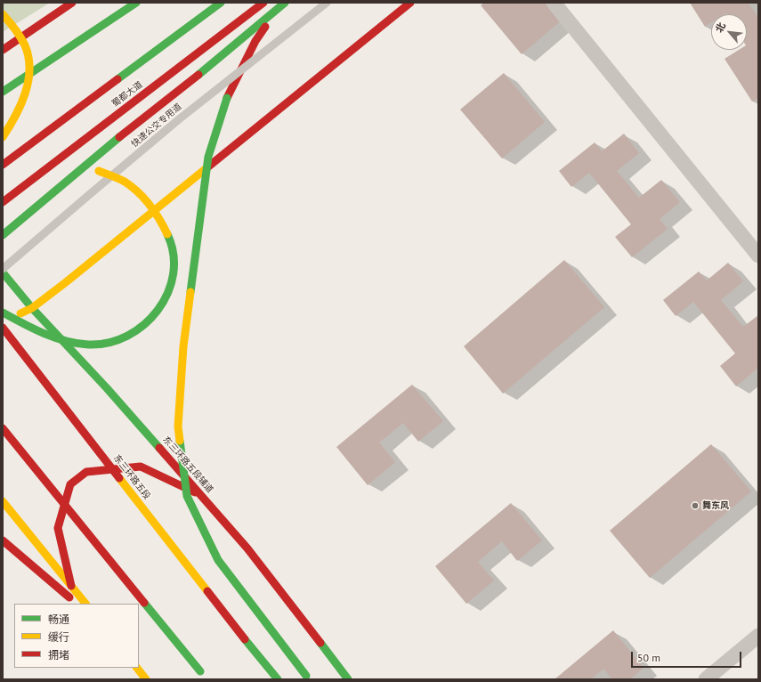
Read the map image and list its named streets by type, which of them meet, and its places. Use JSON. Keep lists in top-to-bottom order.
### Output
{
  "streets": {
    "main road": ["蜀都大道", "东三环路五段辅道", "东三环路五段"],
    "lane": ["快速公交专用道"]
  },
  "places": ["舞东风"],
  "legend": ["畅通", "缓行", "拥堵"],
  "scale_bar": "50 m",
  "north": "top left"
}
